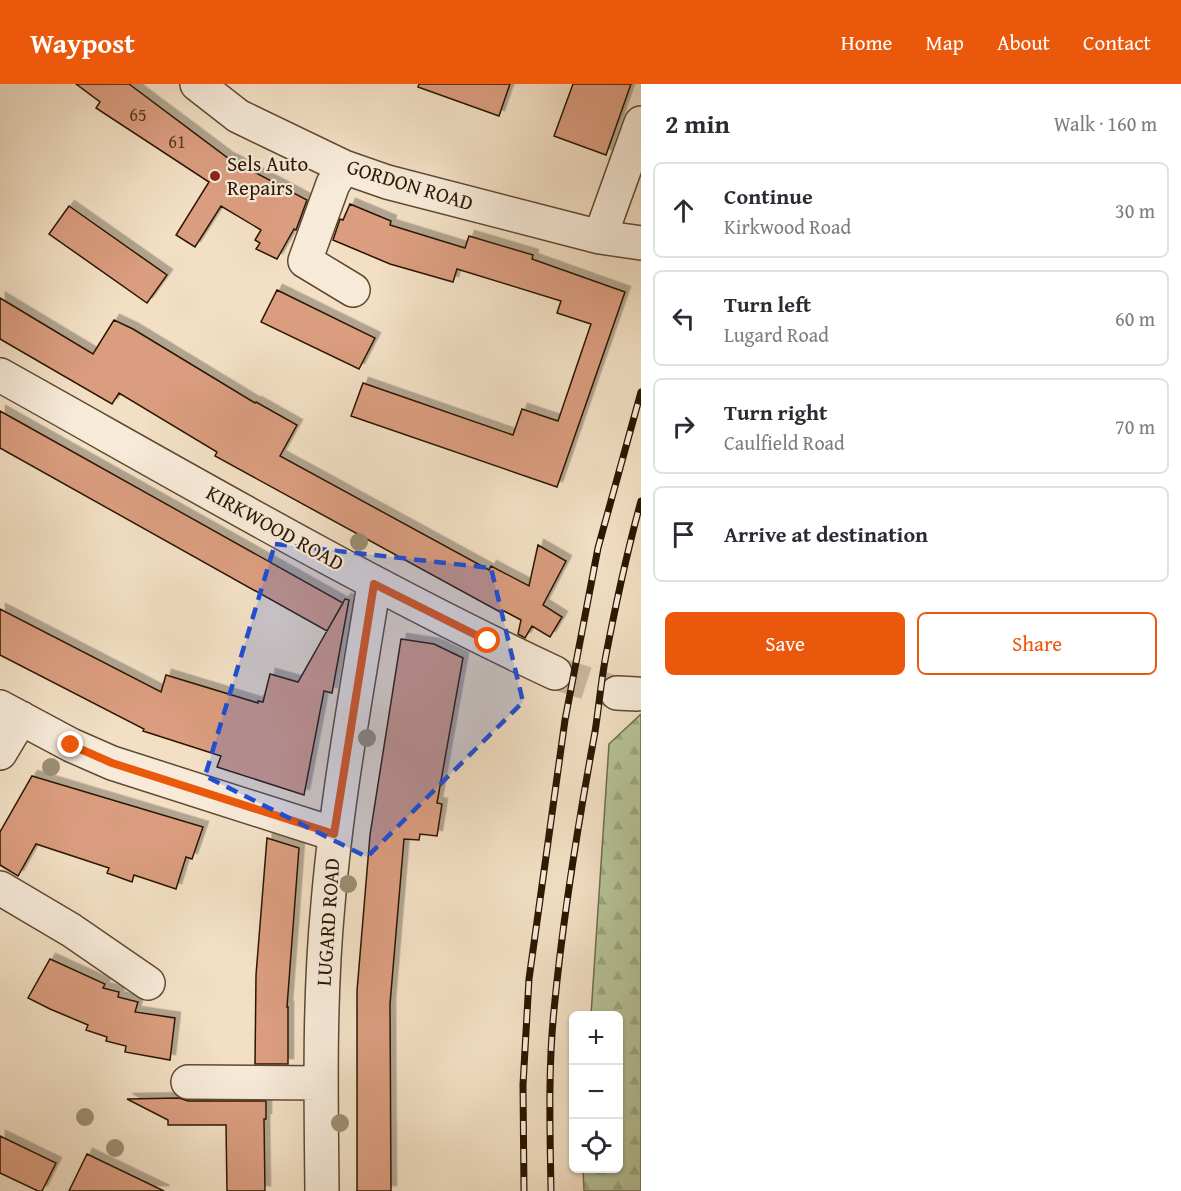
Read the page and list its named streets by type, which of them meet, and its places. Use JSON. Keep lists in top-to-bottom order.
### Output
{
  "streets": {
    "street": ["GORDON ROAD", "KIRKWOOD ROAD", "LUGARD ROAD"]
  },
  "crossings": [
    ["KIRKWOOD ROAD", "LUGARD ROAD"]
  ],
  "places": ["Sels Auto Repairs"],
  "house_numbers": ["65", "61"],
  "page": {
    "header": "Waypost",
    "nav": [
      "Home",
      "Map",
      "About",
      "Contact"
    ],
    "heading": ["2 min", "Walk · 160 m"],
    "list": [
      ["Continue", "Kirkwood Road", "30 m"],
      ["Turn left", "Lugard Road", "60 m"],
      ["Turn right", "Caulfield Road", "70 m"],
      "Arrive at destination"
    ],
    "buttons": ["Save", "Share"],
    "map_buttons": ["+", "−"]
  }
}
